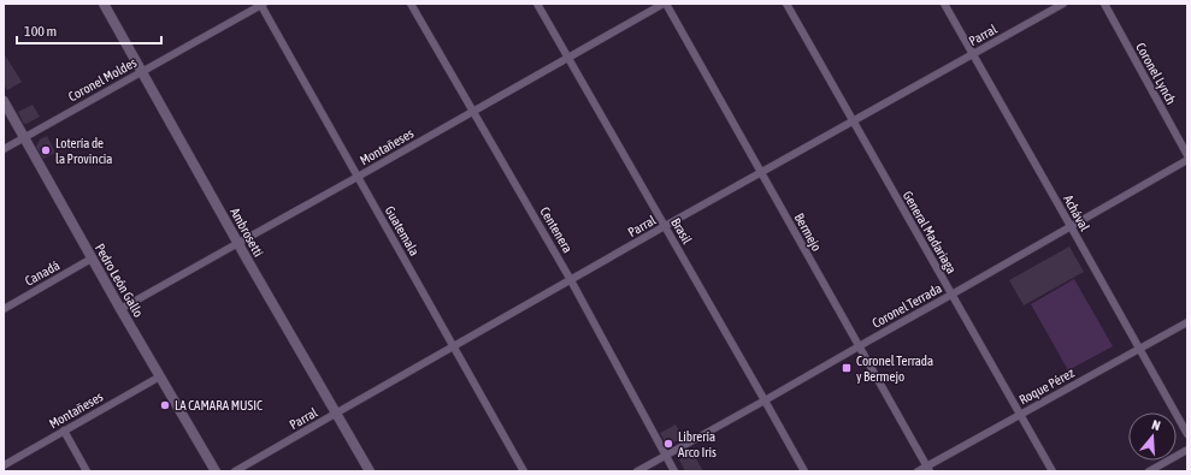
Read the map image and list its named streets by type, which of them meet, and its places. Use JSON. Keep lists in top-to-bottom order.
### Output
{
  "streets": {
    "street": [
      "Parral",
      "Coronel Lynch",
      "Coronel Moldes",
      "Montañeses",
      "Achával",
      "Centenera",
      "Guatemala",
      "Brasil",
      "Ambrosetti",
      "Bermejo",
      "General Madariaga",
      "Canadá",
      "Pedro León Gallo",
      "Coronel Terrada",
      "Roque Pérez"
    ]
  },
  "crossings": [
    ["Parral", "Achával"],
    ["Parral", "Centenera"],
    ["Parral", "Guatemala"],
    ["Parral", "Brasil"],
    ["Parral", "Ambrosetti"],
    ["Parral", "Bermejo"],
    ["Parral", "General Madariaga"],
    ["Coronel Moldes", "Guatemala"],
    ["Coronel Moldes", "Ambrosetti"],
    ["Coronel Moldes", "Pedro León Gallo"],
    ["Montañeses", "Centenera"],
    ["Montañeses", "Guatemala"],
    ["Montañeses", "Brasil"],
    ["Montañeses", "Ambrosetti"],
    ["Montañeses", "Bermejo"],
    ["Montañeses", "Pedro León Gallo"],
    ["Achával", "Coronel Terrada"],
    ["Achával", "Roque Pérez"],
    ["Centenera", "Coronel Terrada"],
    ["Brasil", "Coronel Terrada"],
    ["Bermejo", "Coronel Terrada"],
    ["Bermejo", "Roque Pérez"],
    ["General Madariaga", "Coronel Terrada"],
    ["General Madariaga", "Roque Pérez"],
    ["Canadá", "Pedro León Gallo"]
  ],
  "places": {
    "other": ["Lotería de la Provincia", "LA CAMARA MUSIC", "Librería Arco Iris"],
    "transit": ["Coronel Terrada y Bermejo"]
  },
  "scale_bar": "100 m",
  "north": "top"
}
